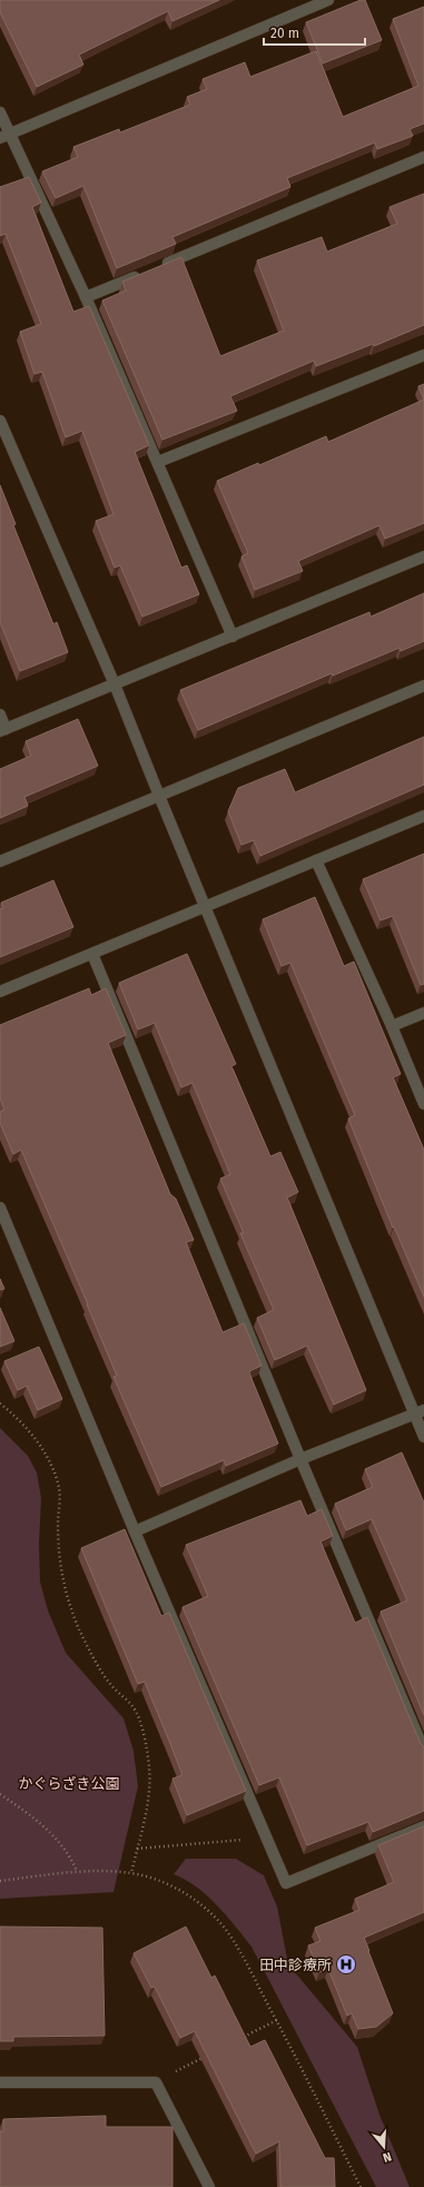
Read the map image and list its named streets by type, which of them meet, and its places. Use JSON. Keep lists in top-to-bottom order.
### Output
{
  "parks": ["かぐらざき公園"],
  "places": {
    "hospital": ["田中診療所"]
  },
  "scale_bar": "20 m",
  "north": "bottom"
}
